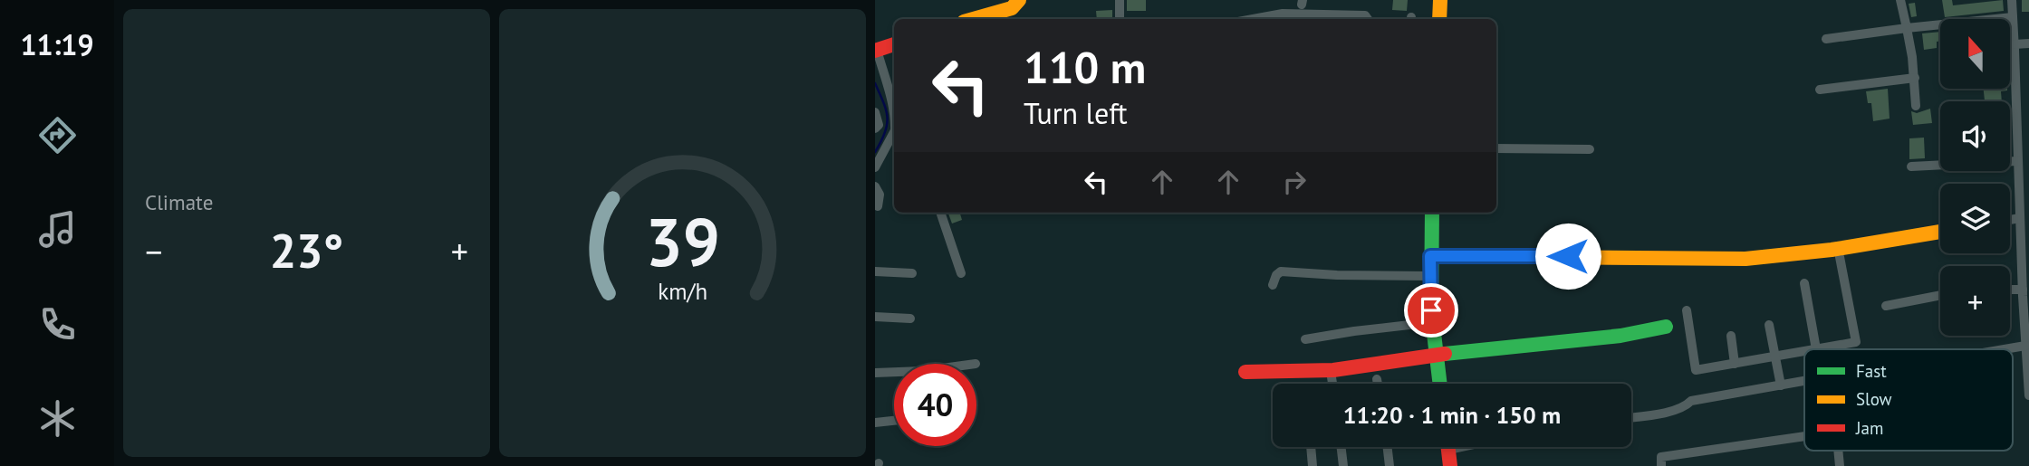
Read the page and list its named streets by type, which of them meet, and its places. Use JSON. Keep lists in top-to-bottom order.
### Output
{
  "legend": ["Fast", "Slow", "Jam"],
  "north": "top",
  "page": {
    "tabs": "11:19",
    "tile": "Climate",
    "map_buttons": "+",
    "turn": ["110 m", "Turn left"],
    "heat": ["−", "23°", "+"],
    "limit": "40",
    "trip": "11:20 · 1 min · 150 m",
    "gauge": ["39", "km/h"]
  }
}
